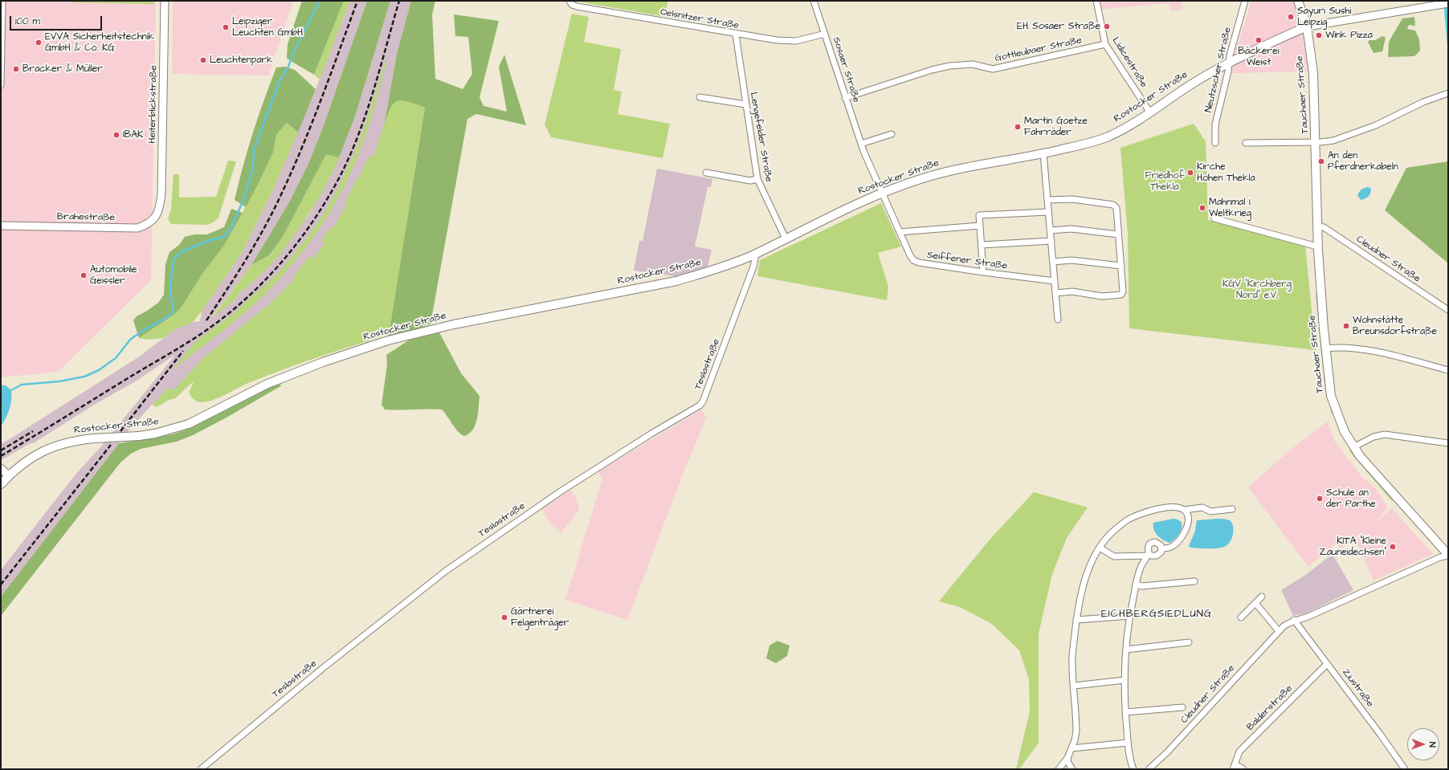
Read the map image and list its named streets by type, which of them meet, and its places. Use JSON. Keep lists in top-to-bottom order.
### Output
{
  "streets": {
    "main road": ["Tauchaer Straße", "Rostocker Straße"],
    "street": [
      "Oelsnitzer Straße",
      "Gottleubaer Straße",
      "Lidicestraße",
      "Sosaer Straße",
      "Neutzscher Straße",
      "Heiterblickstraße",
      "Lengefelder Straße",
      "Brahestraße",
      "Cleudner Straße",
      "Seiffener Straße",
      "Teslastraße",
      "Ziustraße",
      "Balderstraße"
    ]
  },
  "crossings": [
    ["Oelsnitzer Straße", "Sosaer Straße"],
    ["Oelsnitzer Straße", "Lengefelder Straße"],
    ["Gottleubaer Straße", "Lidicestraße"],
    ["Gottleubaer Straße", "Sosaer Straße"],
    ["Lidicestraße", "Rostocker Straße"],
    ["Sosaer Straße", "Rostocker Straße"],
    ["Sosaer Straße", "Seiffener Straße"],
    ["Neutzscher Straße", "Rostocker Straße"],
    ["Tauchaer Straße", "Rostocker Straße"],
    ["Tauchaer Straße", "Cleudner Straße"],
    ["Rostocker Straße", "Lengefelder Straße"],
    ["Rostocker Straße", "Seiffener Straße"],
    ["Rostocker Straße", "Teslastraße"],
    ["Heiterblickstraße", "Brahestraße"],
    ["Cleudner Straße", "Ziustraße"],
    ["Ziustraße", "Balderstraße"]
  ],
  "districts": ["EICHBERGSIEDLUNG"],
  "parks": ["Friedhof Thekla", "KGV \"Kirchberg Nord\" e.V."],
  "places": [
    "Sayuri Sushi Leipzig",
    "EH Sosaer Straße",
    "Leipziger Leuchten GmbH",
    "Wink Pizza",
    "Bäckerei Weist",
    "EVVA Sicherheitstechnik GmbH & Co. KG",
    "Leuchtenpark",
    "Bracker & Müller",
    "Martin Goetze Fahrräder",
    "IBAK",
    "An den Pferdnerkabeln",
    "Kirche Hohen Thekla",
    "Mahnmal 1. Weltkrieg",
    "Automobile Geissler",
    "Wohnstätte Breunsdorfstraße",
    "Schule an der Parthe",
    "KITA \"Kleine Zauneidechsen\"",
    "Gärtnerei Felgenträger"
  ],
  "scale_bar": "100 m",
  "north": "right"
}
